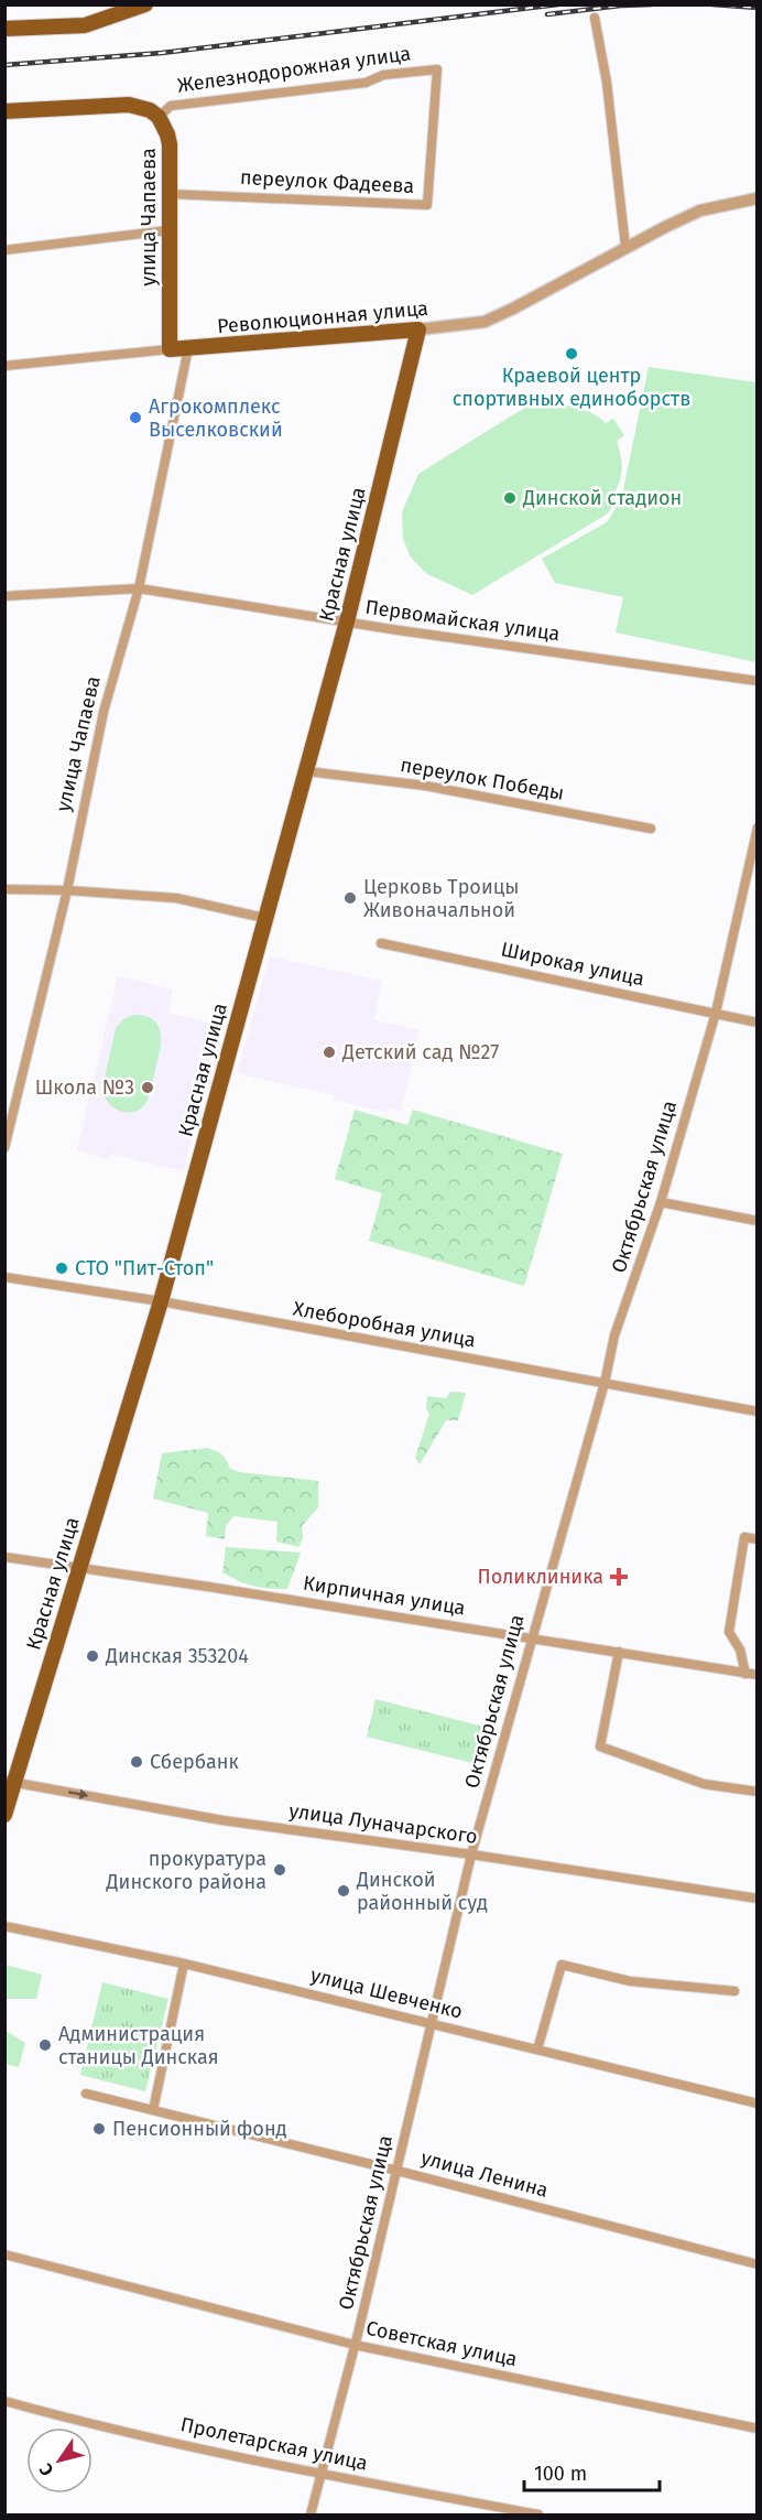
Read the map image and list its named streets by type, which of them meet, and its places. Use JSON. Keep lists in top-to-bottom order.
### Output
{
  "streets": {
    "main road": [
      "Железнодорожная улица",
      "улица Чапаева",
      "Революционная улица",
      "Красная улица"
    ],
    "street": [
      "переулок Фадеева",
      "Первомайская улица",
      "переулок Победы",
      "Широкая улица",
      "Октябрьская улица",
      "Хлеборобная улица",
      "Кирпичная улица",
      "улица Луначарского",
      "улица Шевченко",
      "улица Ленина",
      "Советская улица",
      "Пролетарская улица"
    ]
  },
  "crossings": [
    ["Железнодорожная улица", "переулок Фадеева"],
    ["Железнодорожная улица", "улица Чапаева"],
    ["переулок Фадеева", "улица Чапаева"],
    ["улица Чапаева", "Революционная улица"],
    ["улица Чапаева", "Первомайская улица"],
    ["Революционная улица", "Красная улица"],
    ["Красная улица", "Первомайская улица"],
    ["Красная улица", "переулок Победы"],
    ["Красная улица", "Хлеборобная улица"],
    ["Красная улица", "Кирпичная улица"],
    ["Красная улица", "улица Луначарского"],
    ["Широкая улица", "Октябрьская улица"],
    ["Октябрьская улица", "Хлеборобная улица"],
    ["Октябрьская улица", "Кирпичная улица"],
    ["Октябрьская улица", "улица Луначарского"],
    ["Октябрьская улица", "улица Шевченко"],
    ["Октябрьская улица", "улица Ленина"],
    ["Октябрьская улица", "Советская улица"],
    ["Октябрьская улица", "Пролетарская улица"]
  ],
  "one_way": ["улица Луначарского"],
  "places": {
    "other": [
      "Краевой центр спортивных единоборств",
      "Агрокомплекс Выселковский",
      "Динской стадион",
      "Церковь Троицы Живоначальной",
      "Детский сад №27",
      "Школа №3",
      "СТО \"Пит-Стоп\"",
      "Динская 353204",
      "Сбербанк",
      "прокуратура Динского района",
      "Динской районный суд",
      "Администрация станицы Динская",
      "Пенсионный фонд"
    ],
    "health": ["Поликлиника"]
  },
  "scale_bar": "100 m",
  "north": "bottom left"
}
